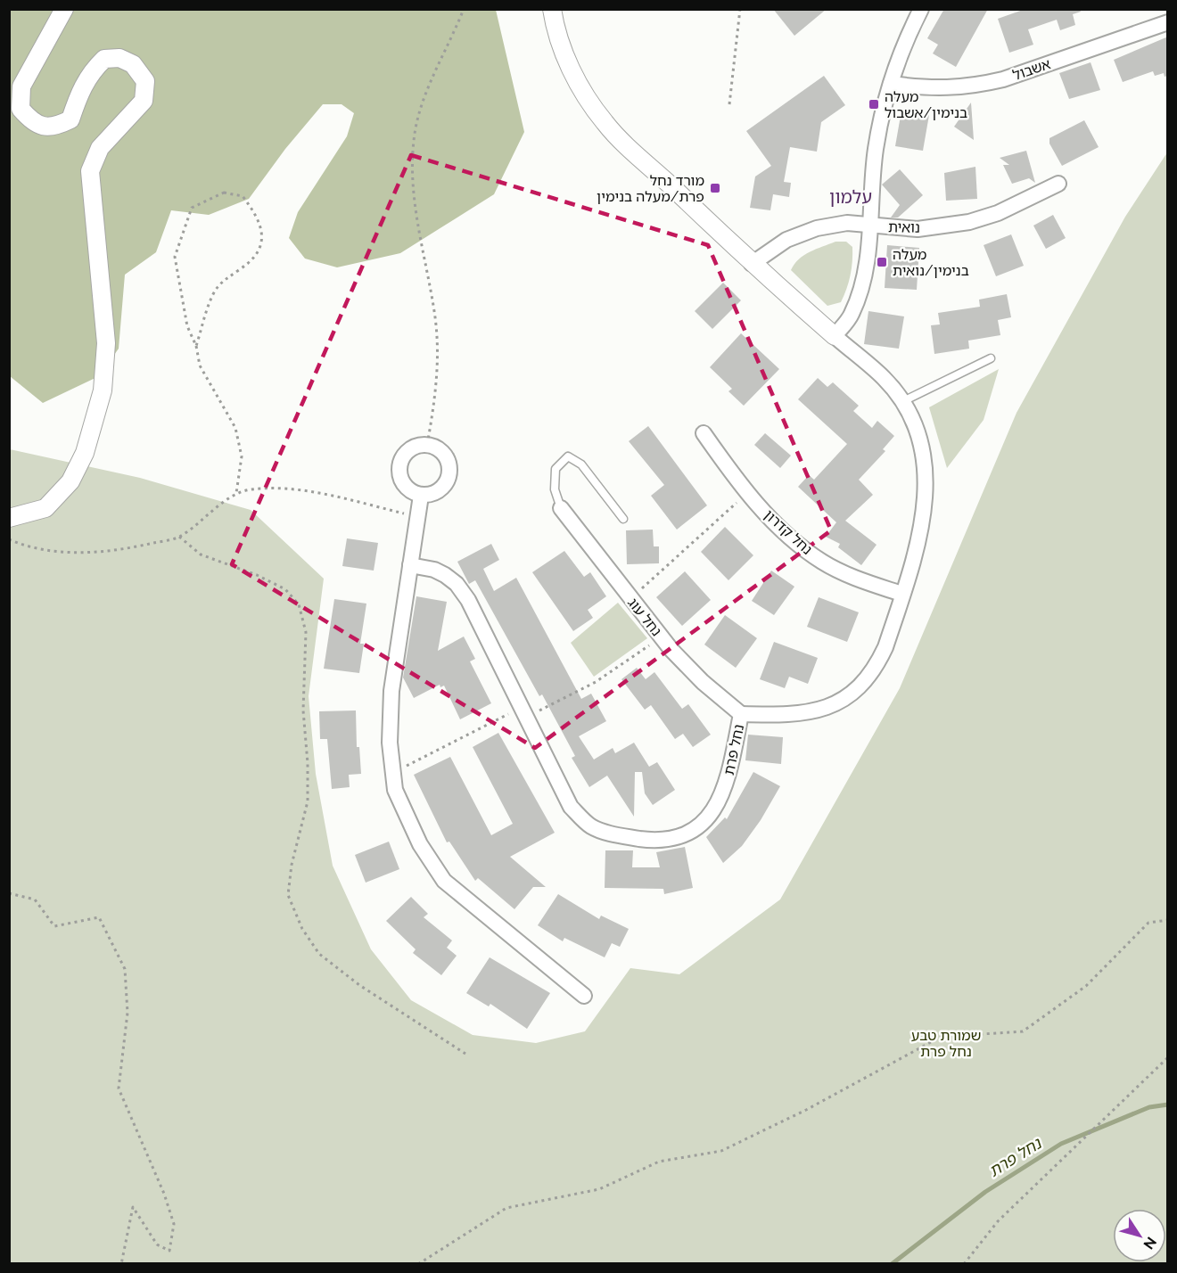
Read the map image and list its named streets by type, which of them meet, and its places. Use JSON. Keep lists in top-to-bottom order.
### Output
{
  "streets": {
    "street": [
      "אשבול",
      "נואית",
      "נחל קדרון",
      "נחל עוג",
      "נחל פרת"
    ]
  },
  "crossings": [
    ["נחל קדרון", "נחל פרת"],
    ["נחל עוג", "נחל פרת"]
  ],
  "districts": ["עלמון"],
  "water": ["נחל פרת"],
  "parks": ["שמורת טבע נחל פרת"],
  "places": {
    "transit": ["מעלה בנימין/אשבול", "מורד נחל פרת/מעלה בנימין", "מעלה בנימין/נואית"]
  },
  "north": "bottom right"
}
